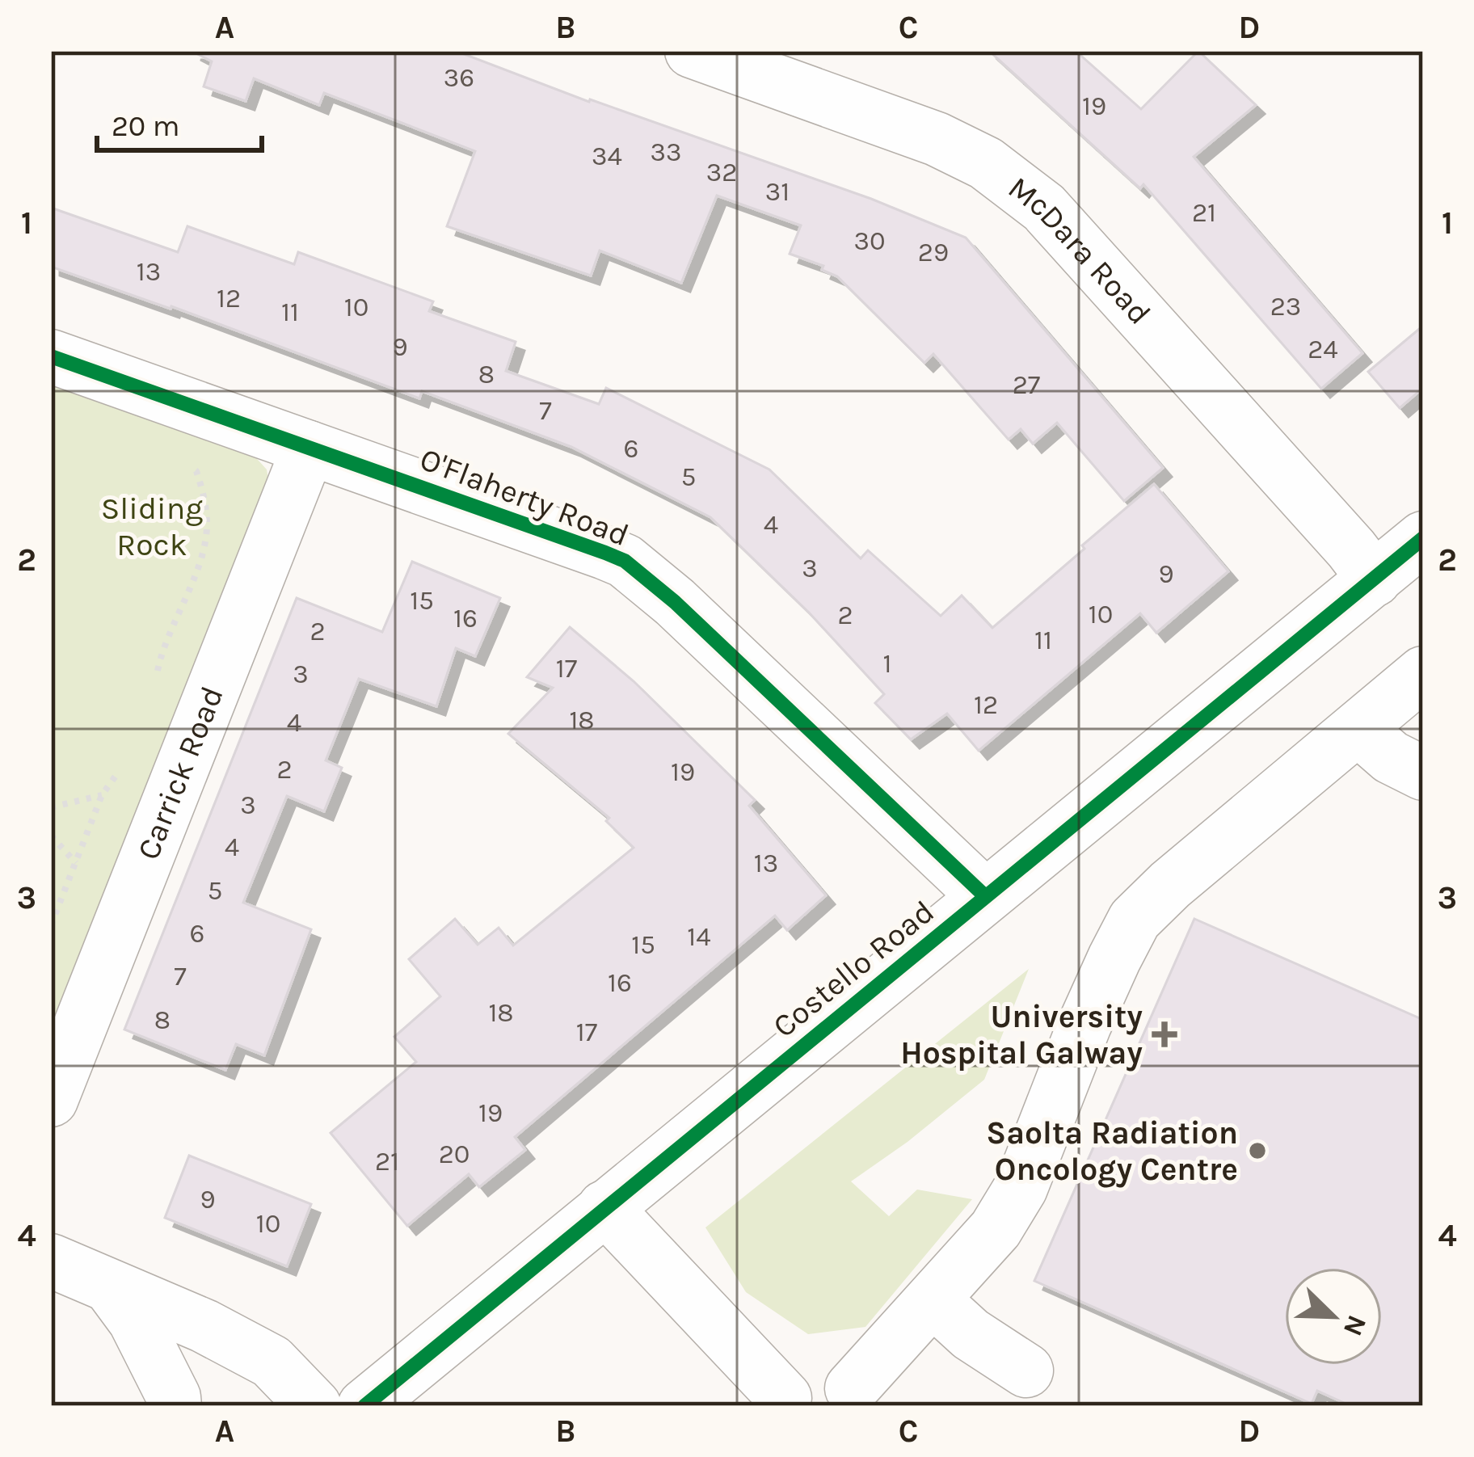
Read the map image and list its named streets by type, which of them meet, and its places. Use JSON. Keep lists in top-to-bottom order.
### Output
{
  "streets": {
    "street": [
      "McDara Road",
      "O'Flaherty Road",
      "Carrick Road",
      "Costello Road"
    ]
  },
  "crossings": [
    ["McDara Road", "Costello Road"],
    ["O'Flaherty Road", "Carrick Road"],
    ["O'Flaherty Road", "Costello Road"]
  ],
  "parks": ["Sliding Rock"],
  "places": {
    "health": ["University Hospital Galway"],
    "other": ["Saolta Radiation Oncology Centre"]
  },
  "house_numbers": [
    "36",
    "19",
    "33",
    "34",
    "32",
    "31",
    "21",
    "30",
    "29",
    "13",
    "12",
    "23",
    "10",
    "11",
    "9",
    "24",
    "8",
    "27",
    "7",
    "6",
    "5",
    "4",
    "3",
    "9",
    "15",
    "10",
    "2",
    "16",
    "2",
    "11",
    "1",
    "17",
    "3",
    "12",
    "18",
    "4",
    "2",
    "19",
    "3",
    "4",
    "13",
    "5",
    "6",
    "14",
    "15",
    "7",
    "16",
    "18",
    "8",
    "17",
    "19",
    "20",
    "21",
    "9",
    "10"
  ],
  "scale_bar": "20 m",
  "north": "bottom right",
  "grid": {
    "columns": [
      "A",
      "B",
      "C",
      "D"
    ],
    "rows": [
      "1",
      "2",
      "3",
      "4"
    ]
  }
}
